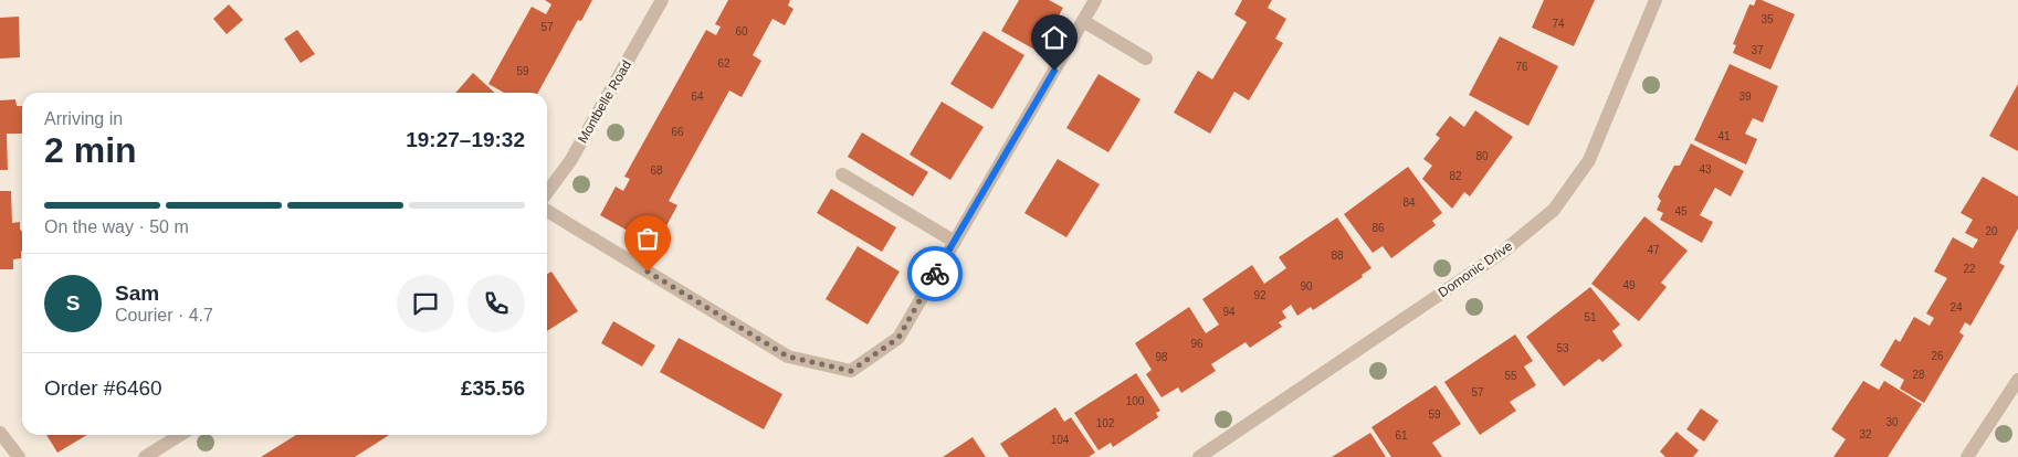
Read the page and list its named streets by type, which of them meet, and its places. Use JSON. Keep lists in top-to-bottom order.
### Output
{
  "streets": {
    "street": ["Montbelle Road", "Domonic Drive"]
  },
  "house_numbers": [
    "35",
    "74",
    "57",
    "60",
    "37",
    "62",
    "76",
    "59",
    "64",
    "39",
    "66",
    "41",
    "80",
    "43",
    "68",
    "82",
    "84",
    "45",
    "86",
    "20",
    "47",
    "88",
    "22",
    "49",
    "90",
    "92",
    "24",
    "94",
    "51",
    "96",
    "53",
    "26",
    "98",
    "28",
    "55",
    "57",
    "100",
    "59",
    "30",
    "102",
    "32",
    "61",
    "104"
  ],
  "page": {
    "heading": ["2 min", "Arriving in", "19:27–19:32"],
    "panel": [
      "Sam",
      "Courier · 4.7",
      "Order #6460",
      "£35.56"
    ],
    "bar": "On the way · 50 m",
    "round": "S"
  }
}
